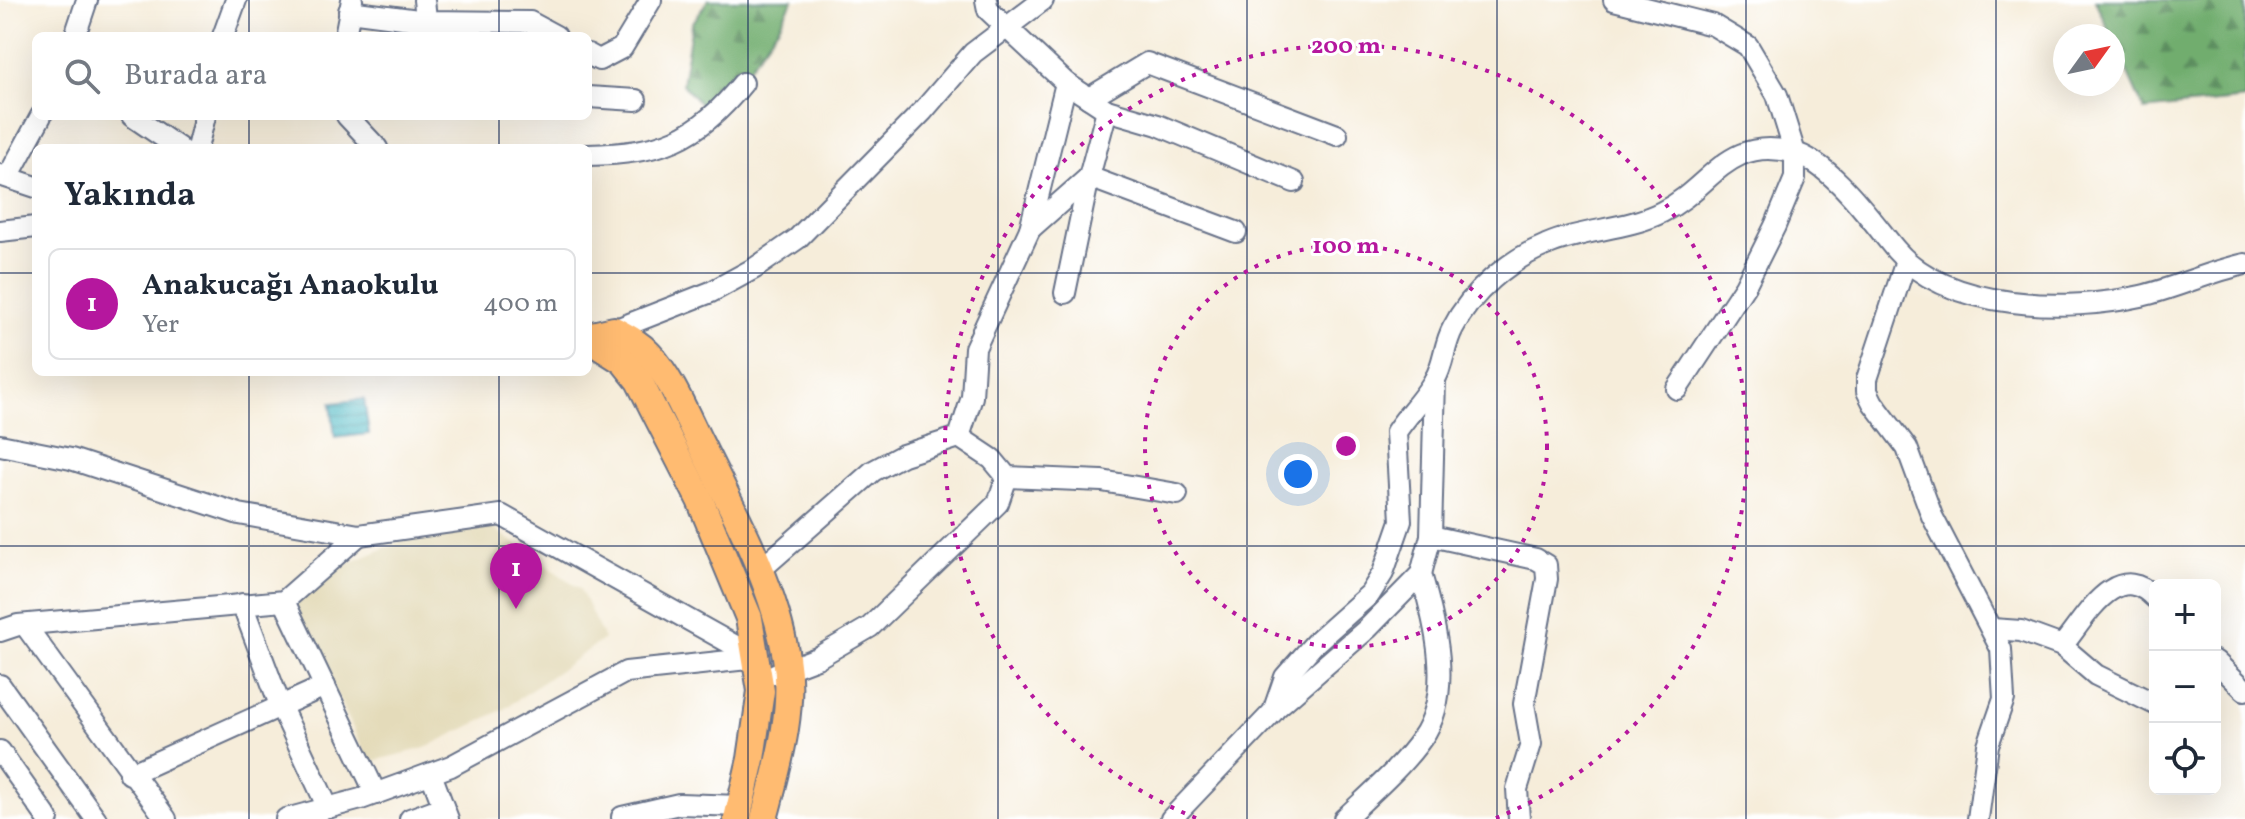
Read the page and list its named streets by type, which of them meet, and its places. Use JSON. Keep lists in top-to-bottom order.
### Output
{
  "north": "top right",
  "page": {
    "search": "Burada ara",
    "heading": "Yakında",
    "list": [
      {
        "mark": "1",
        "name": "Anakucağı Anaokulu",
        "note": "Yer",
        "value": "400 m"
      }
    ],
    "pins": "1",
    "map_buttons": ["+", "−"]
  },
  "rings": ["200 m", "100 m"]
}
